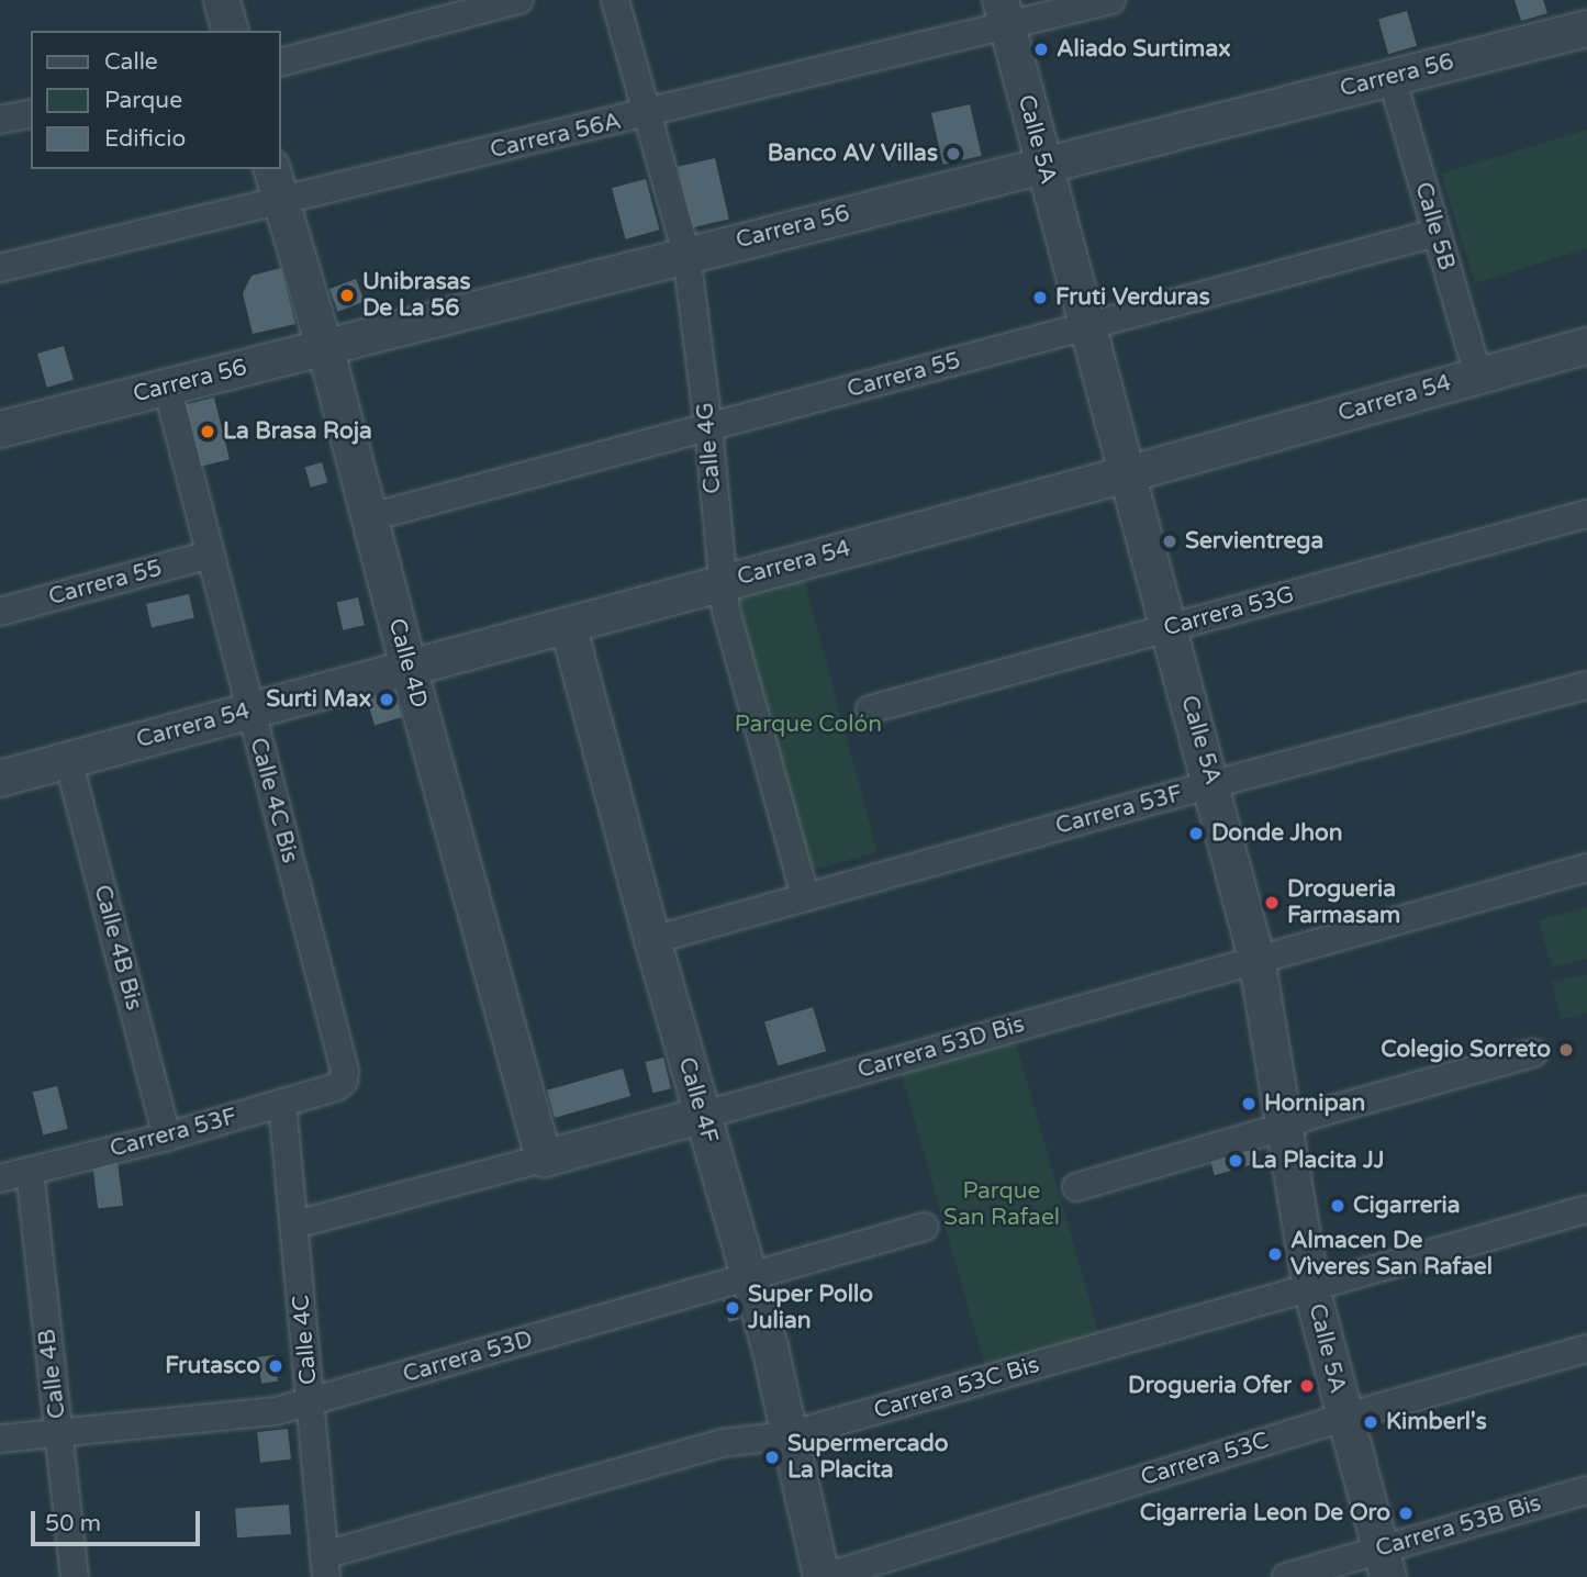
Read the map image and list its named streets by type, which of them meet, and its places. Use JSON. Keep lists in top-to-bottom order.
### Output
{
  "streets": {
    "street": [
      "Carrera 56",
      "Carrera 56A",
      "Calle 5A",
      "Calle 5B",
      "Carrera 55",
      "Carrera 54",
      "Calle 4G",
      "Carrera 53G",
      "Calle 4D",
      "Calle 4C Bis",
      "Carrera 53F",
      "Calle 4B Bis",
      "Carrera 53D Bis",
      "Calle 4F",
      "Calle 4C",
      "Carrera 53D",
      "Calle 4B",
      "Carrera 53C Bis",
      "Carrera 53C",
      "Carrera 53B Bis"
    ]
  },
  "crossings": [
    ["Carrera 56", "Calle 5A"],
    ["Carrera 56", "Calle 5B"],
    ["Carrera 56", "Calle 4G"],
    ["Carrera 56", "Calle 4D"],
    ["Carrera 56", "Calle 4C Bis"],
    ["Carrera 56A", "Calle 5A"],
    ["Carrera 56A", "Calle 4G"],
    ["Carrera 56A", "Calle 4D"],
    ["Calle 5A", "Carrera 55"],
    ["Calle 5A", "Carrera 54"],
    ["Calle 5A", "Carrera 53G"],
    ["Calle 5A", "Carrera 53F"],
    ["Calle 5A", "Carrera 53D Bis"],
    ["Calle 5A", "Carrera 53C Bis"],
    ["Calle 5A", "Carrera 53C"],
    ["Calle 5A", "Carrera 53B Bis"],
    ["Calle 5B", "Carrera 55"],
    ["Calle 5B", "Carrera 54"],
    ["Carrera 55", "Calle 4G"],
    ["Carrera 55", "Calle 4D"],
    ["Carrera 55", "Calle 4C Bis"],
    ["Carrera 54", "Calle 4G"],
    ["Carrera 54", "Calle 4D"],
    ["Carrera 54", "Calle 4C Bis"],
    ["Carrera 54", "Calle 4B Bis"],
    ["Carrera 54", "Calle 4F"],
    ["Calle 4G", "Carrera 53F"],
    ["Calle 4D", "Carrera 53D Bis"],
    ["Calle 4C Bis", "Carrera 53F"],
    ["Carrera 53F", "Calle 4B Bis"],
    ["Carrera 53F", "Calle 4F"],
    ["Carrera 53F", "Calle 4C"],
    ["Carrera 53F", "Calle 4B"],
    ["Carrera 53D Bis", "Calle 4F"],
    ["Carrera 53D Bis", "Calle 4C"],
    ["Calle 4F", "Carrera 53D"],
    ["Calle 4F", "Carrera 53C Bis"],
    ["Calle 4F", "Carrera 53C"],
    ["Calle 4C", "Carrera 53D"],
    ["Calle 4C", "Carrera 53C Bis"],
    ["Carrera 53D", "Calle 4B"]
  ],
  "parks": ["Parque Colón", "Parque San Rafael"],
  "places": [
    "Aliado Surtimax",
    "Banco AV Villas",
    "Unibrasas De La 56",
    "Fruti Verduras",
    "La Brasa Roja",
    "Servientrega",
    "Surti Max",
    "Donde Jhon",
    "Drogueria Farmasam",
    "Colegio Sorreto",
    "Hornipan",
    "La Placita JJ",
    "Cigarreria",
    "Almacen De Vìveres San Rafael",
    "Super Pollo Julian",
    "Frutasco",
    "Drogueria Ofer",
    "Kimberl's",
    "Supermercado La Placita",
    "Cigarreria Leon De Oro"
  ],
  "legend": ["Calle", "Parque", "Edificio"],
  "scale_bar": "50 m"
}
